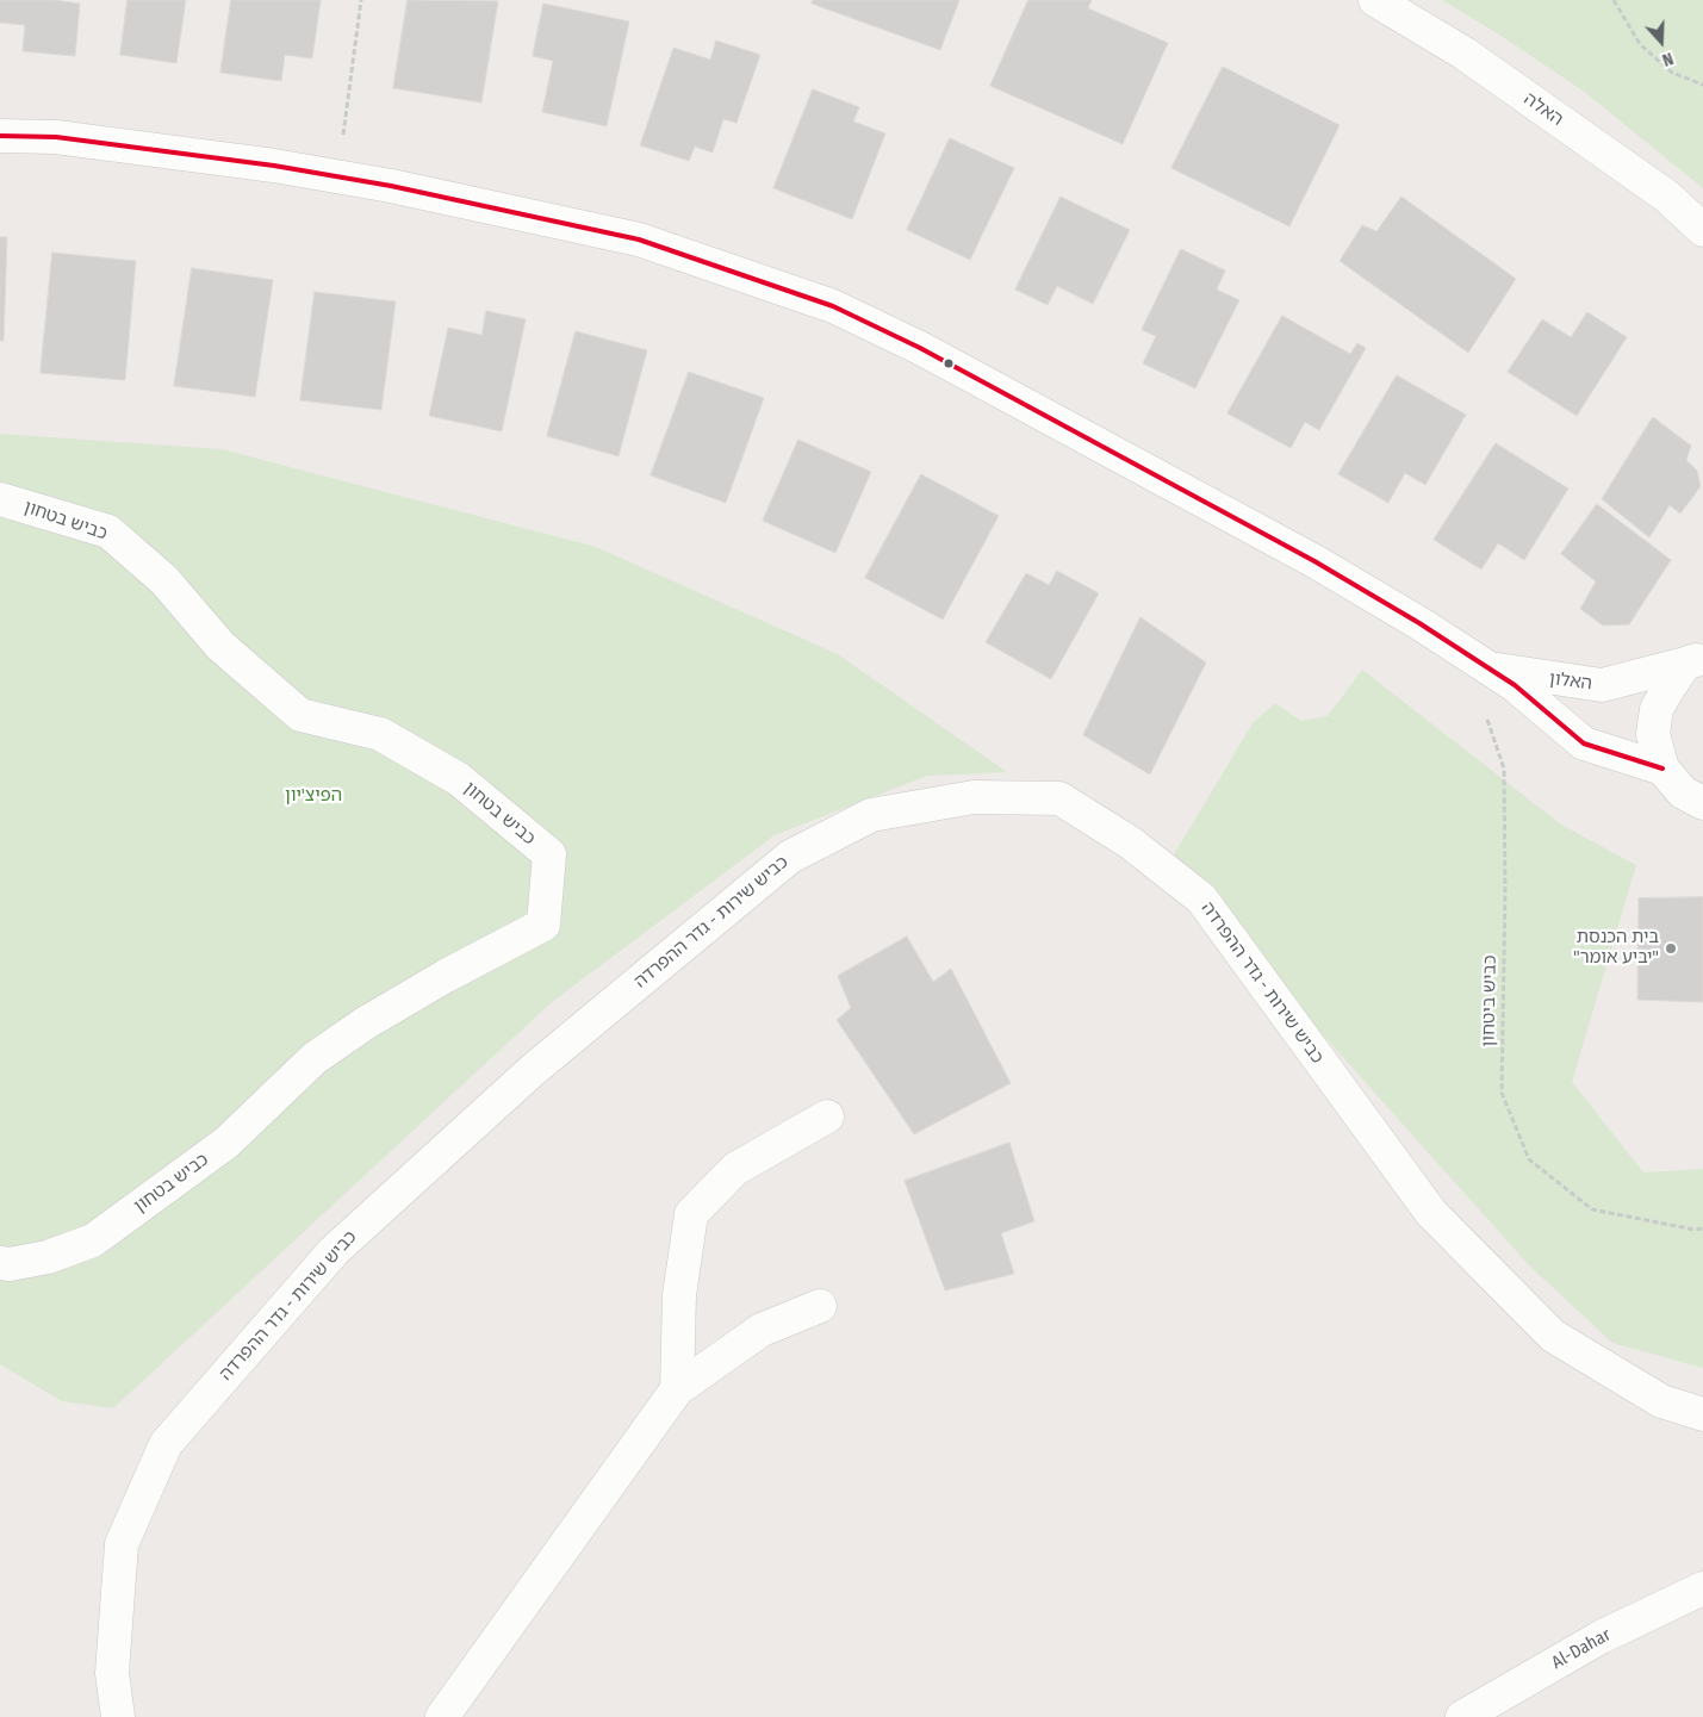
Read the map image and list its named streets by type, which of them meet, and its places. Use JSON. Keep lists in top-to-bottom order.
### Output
{
  "streets": {
    "street": [
      "האלה",
      "כביש בטחון",
      "האלון",
      "כביש שירות - גדר ההפרדה",
      "Al-Dahar"
    ],
    "path": ["כביש ביטחון"]
  },
  "parks": ["הפיצ'יון"],
  "places": ["בית הכנסת \"יביע אומר\""],
  "north": "bottom"
}
